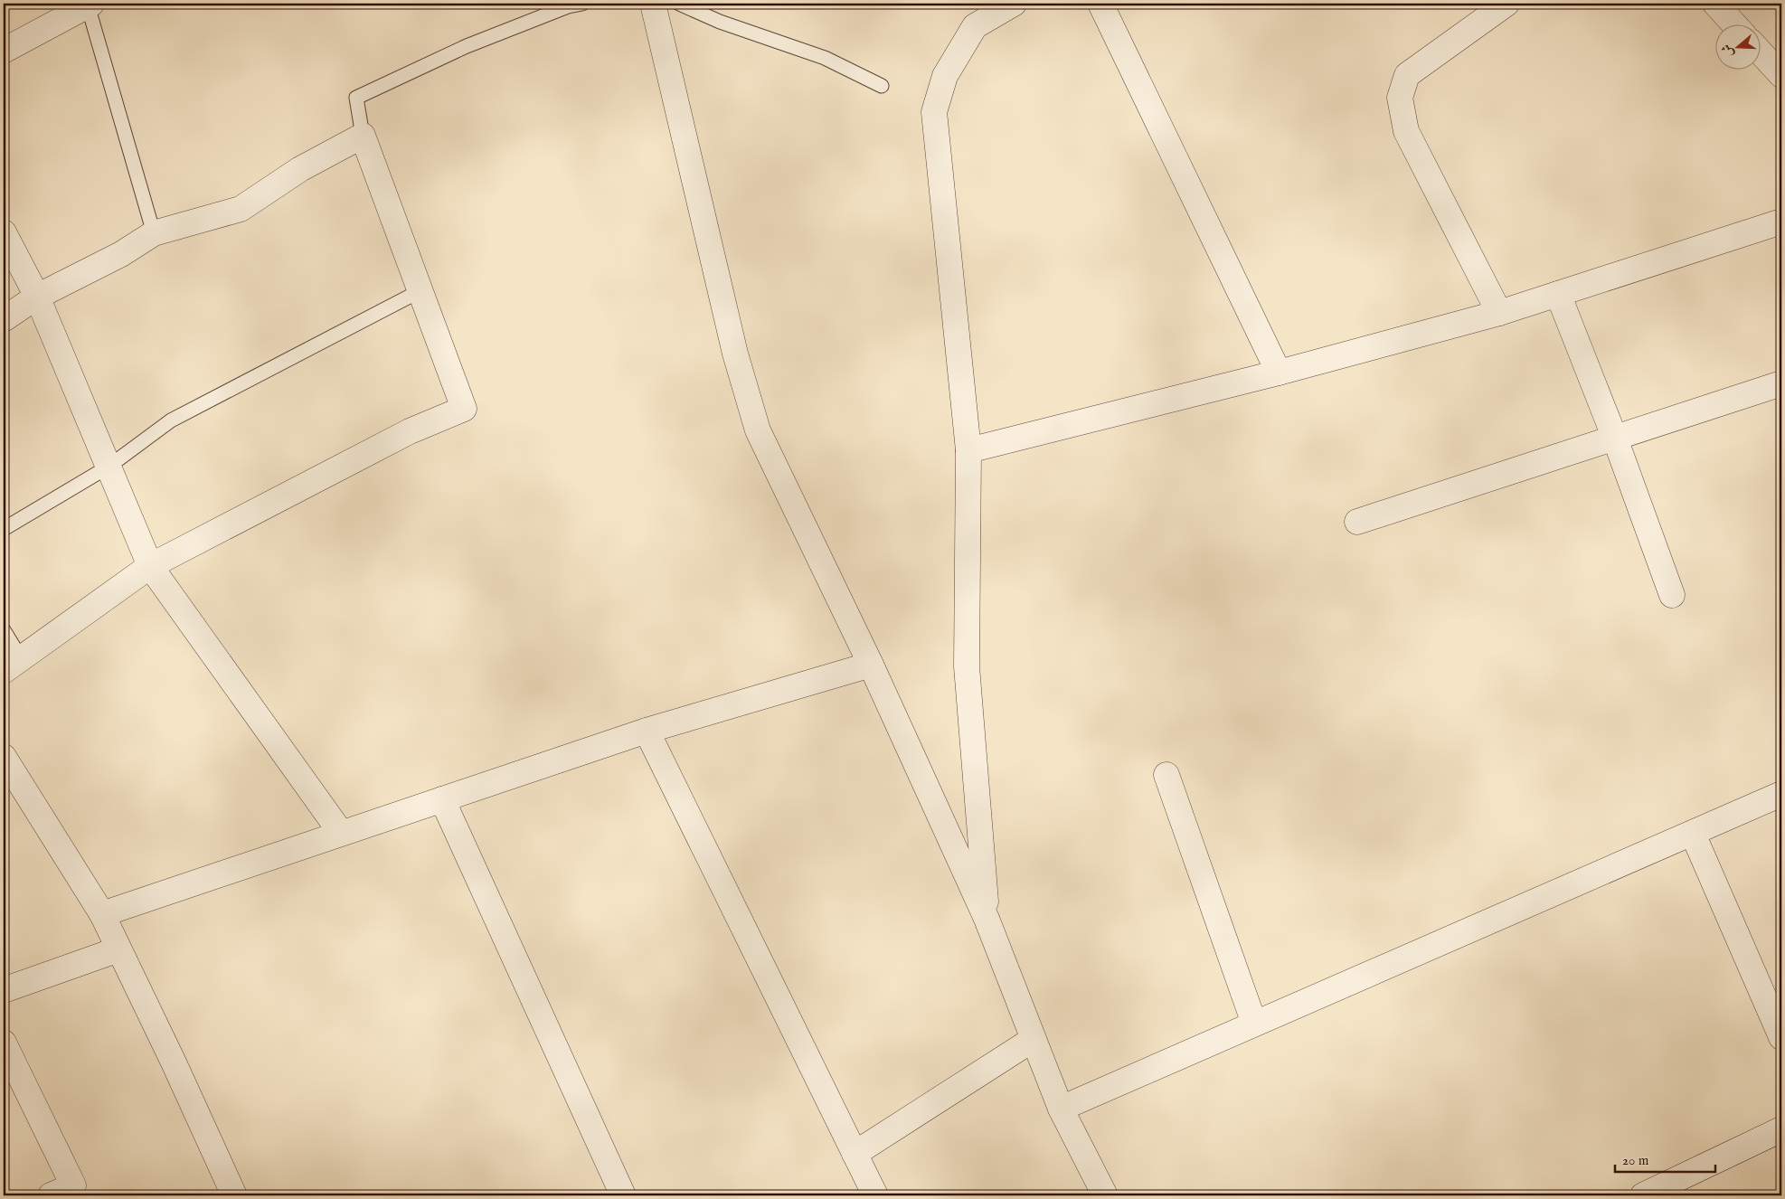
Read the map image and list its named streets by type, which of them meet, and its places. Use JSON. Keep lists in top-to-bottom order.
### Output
{
  "scale_bar": "20 m",
  "north": "left"
}
